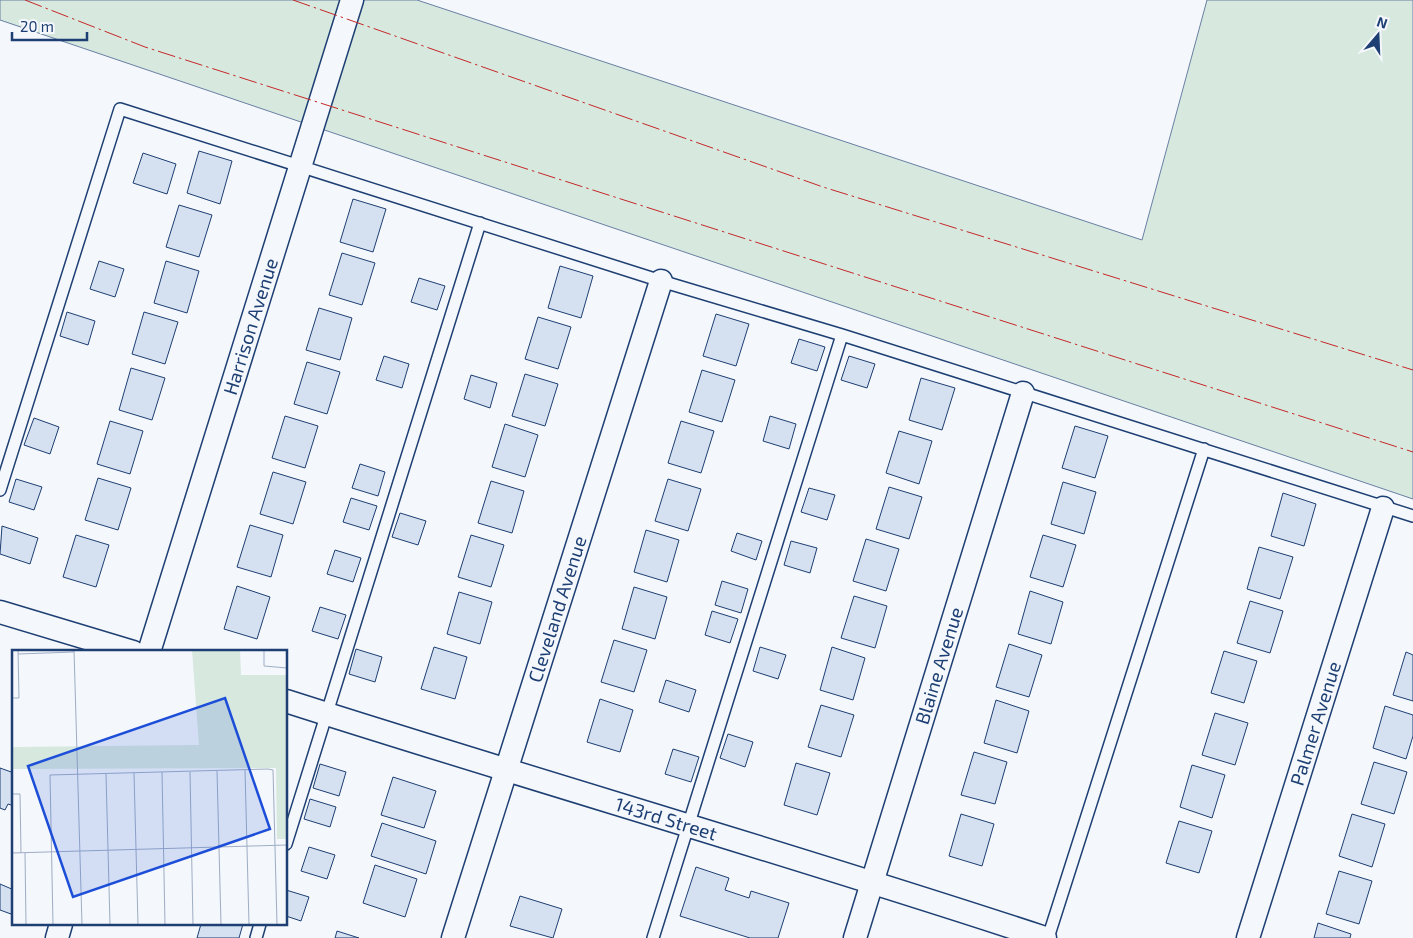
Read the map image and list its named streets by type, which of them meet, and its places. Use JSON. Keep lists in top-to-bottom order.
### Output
{
  "streets": {
    "street": [
      "Harrison Avenue",
      "Cleveland Avenue",
      "Blaine Avenue",
      "Palmer Avenue",
      "143rd Street"
    ]
  },
  "crossings": [
    ["Cleveland Avenue", "143rd Street"],
    ["Blaine Avenue", "143rd Street"]
  ],
  "scale_bar": "20 m",
  "north": "top"
}
